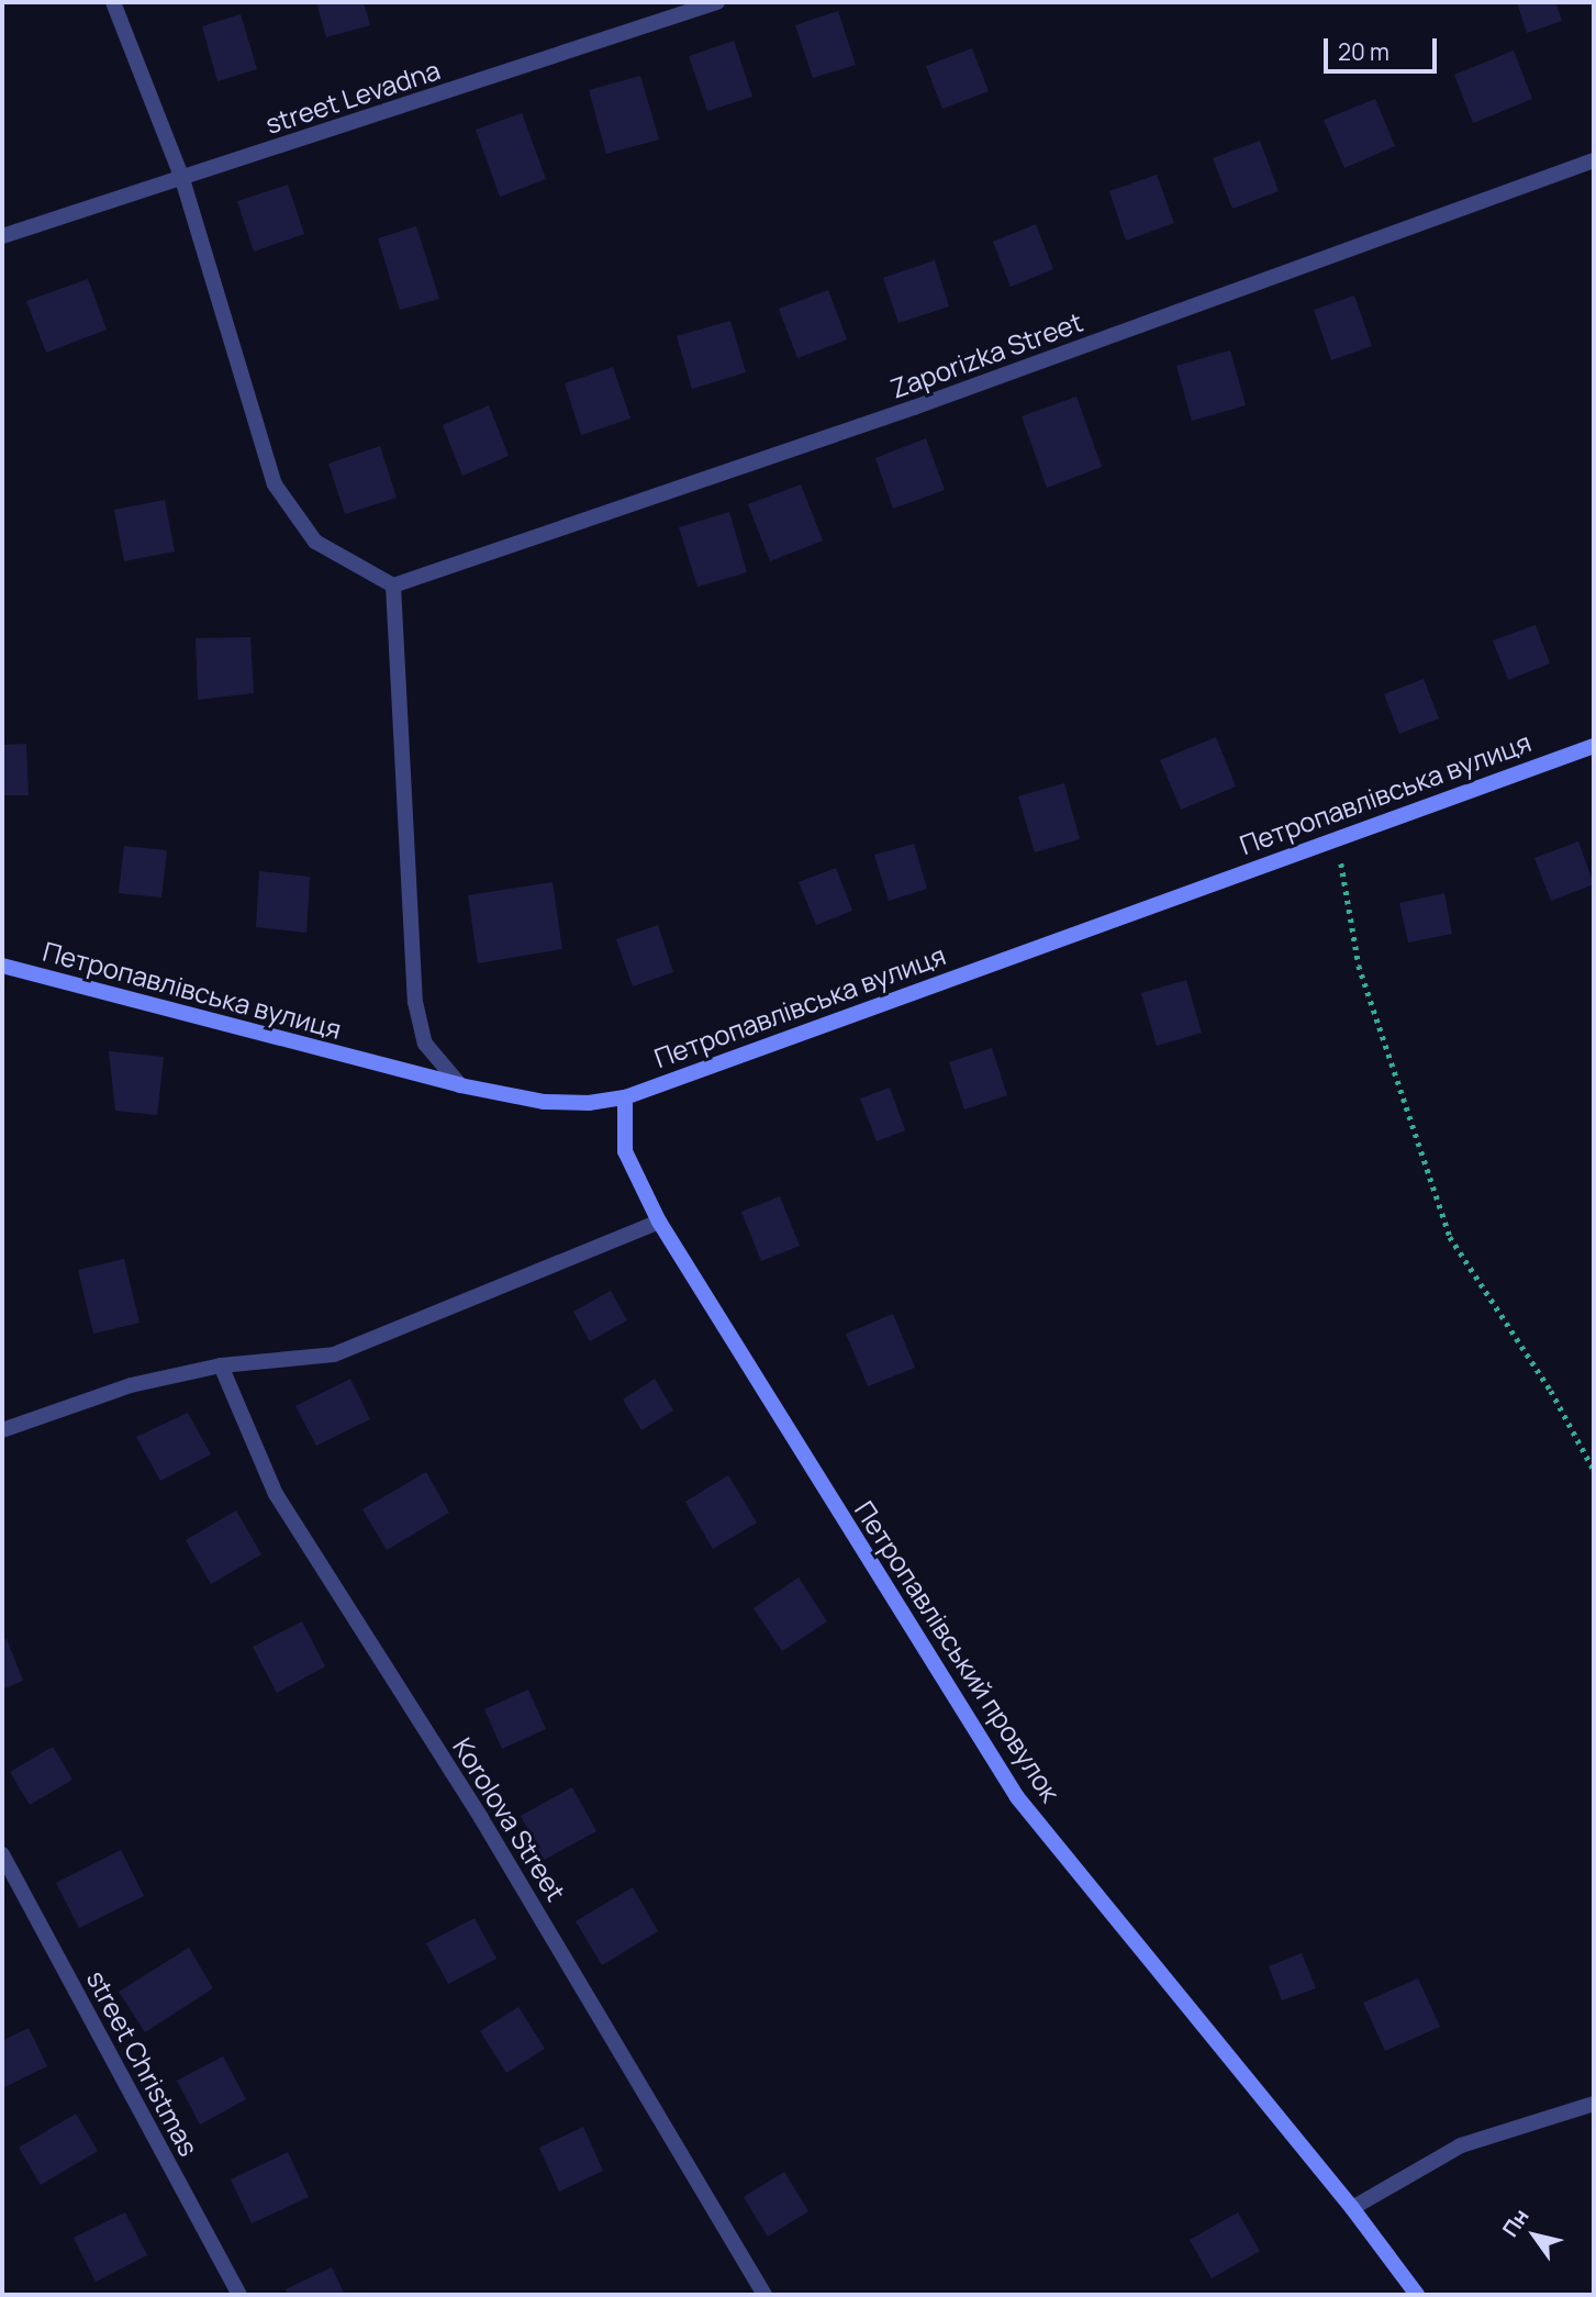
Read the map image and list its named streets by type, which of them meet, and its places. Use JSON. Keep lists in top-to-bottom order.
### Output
{
  "streets": {
    "street": [
      "street Levadna",
      "Zaporizka Street",
      "Петропавлівська вулиця",
      "Петропавлівський провулок",
      "Korolova Street",
      "street Christmas"
    ]
  },
  "crossings": [
    ["Петропавлівська вулиця", "Петропавлівський провулок"]
  ],
  "scale_bar": "20 m",
  "north": "top left"
}
